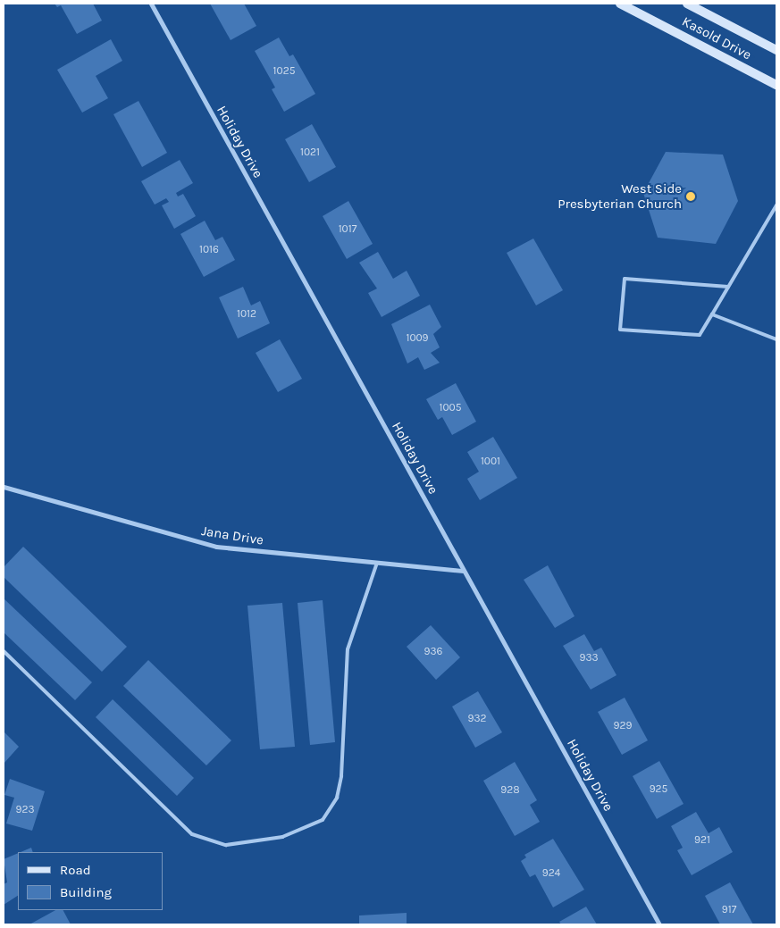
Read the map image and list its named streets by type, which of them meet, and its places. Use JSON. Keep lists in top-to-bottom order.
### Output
{
  "streets": {
    "main road": ["Kasold Drive"],
    "street": ["Holiday Drive", "Jana Drive"]
  },
  "crossings": [
    ["Holiday Drive", "Jana Drive"]
  ],
  "places": ["West Side Presbyterian Church"],
  "house_numbers": [
    "1025",
    "1021",
    "1017",
    "1016",
    "1012",
    "1009",
    "1005",
    "1001",
    "936",
    "933",
    "932",
    "929",
    "925",
    "928",
    "923",
    "921",
    "924",
    "917"
  ],
  "legend": ["Road", "Building"]
}
